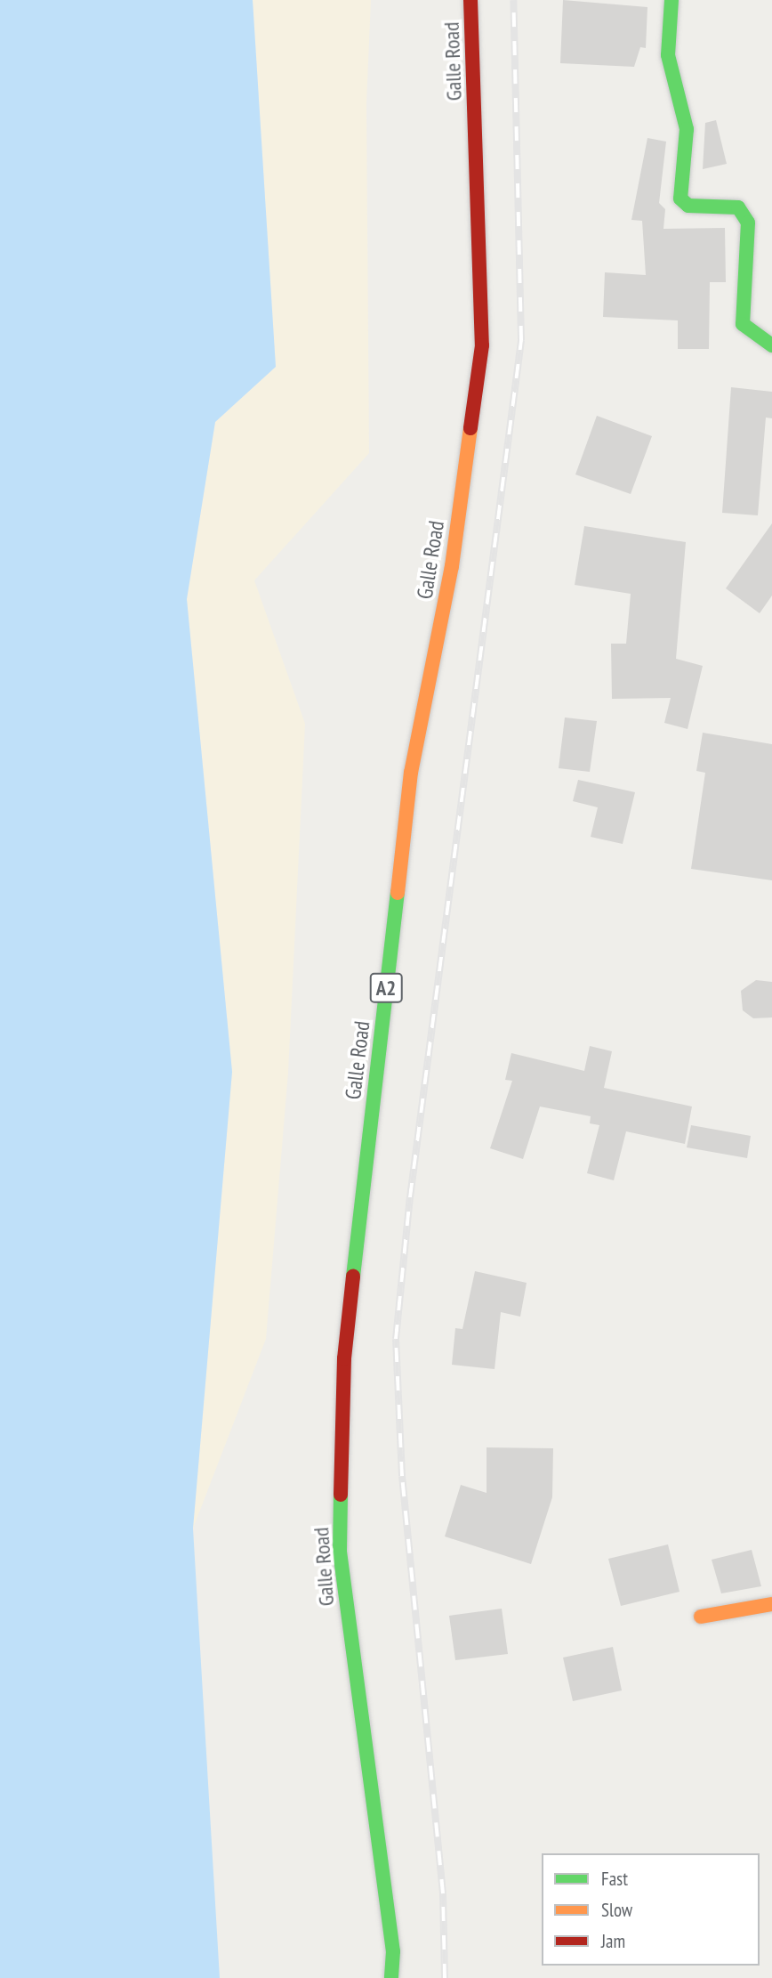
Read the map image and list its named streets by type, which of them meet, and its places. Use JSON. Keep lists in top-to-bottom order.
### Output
{
  "streets": {
    "main road": ["Galle Road", "A2"]
  },
  "legend": ["Fast", "Slow", "Jam"]
}
